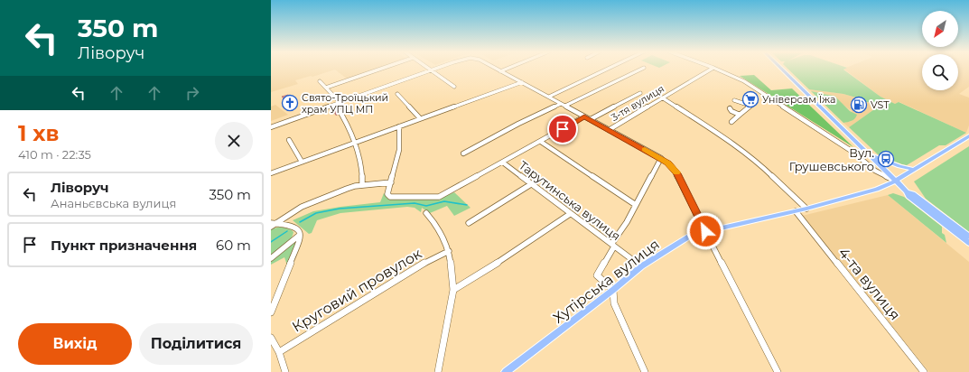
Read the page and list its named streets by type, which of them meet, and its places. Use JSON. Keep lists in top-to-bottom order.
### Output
{
  "streets": {
    "main road": ["Хутірська вулиця"],
    "street": [
      "3-тя вулиця",
      "Тарутинська вулиця",
      "4-та вулиця",
      "Круговий провулок"
    ]
  },
  "crossings": [
    ["Тарутинська вулиця", "Хутірська вулиця"],
    ["Хутірська вулиця", "4-та вулиця"]
  ],
  "places": {
    "supermarket": ["Універсам Їжа"],
    "church": ["Свято-Троїцький храм УПЦ МП"],
    "fuel station": ["VST"],
    "bus stop": ["Вул. Грушевського"]
  },
  "north": "bottom left",
  "page": {
    "turn": ["350 m", "Ліворуч"],
    "heading": ["1 хв", "410 m · 22:35"],
    "list": [
      {
        "name": "Ліворуч",
        "note": "Ананьєвська вулиця",
        "value": "350 m"
      },
      {
        "name": "Пункт призначення",
        "value": "60 m"
      }
    ],
    "buttons": ["Вихід", "Поділитися"]
  }
}
